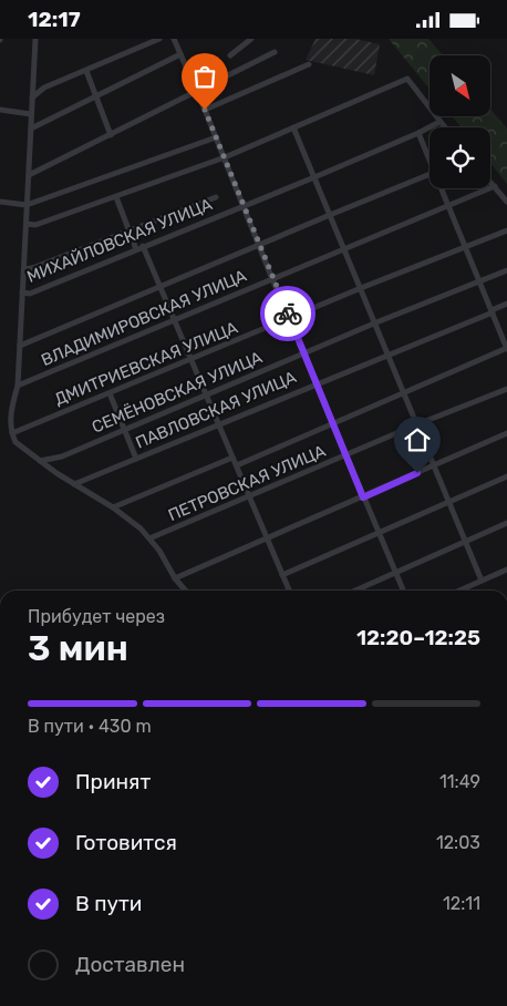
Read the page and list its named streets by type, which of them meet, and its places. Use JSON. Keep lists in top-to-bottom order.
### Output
{
  "streets": {
    "street": [
      "МИХАЙЛОВСКАЯ УЛИЦА",
      "ВЛАДИМИРОВСКАЯ УЛИЦА",
      "ДМИТРИЕВСКАЯ УЛИЦА",
      "СЕМЁНОВСКАЯ УЛИЦА",
      "ПАВЛОВСКАЯ УЛИЦА",
      "ПЕТРОВСКАЯ УЛИЦА"
    ]
  },
  "north": "bottom right",
  "page": {
    "status": "12:17",
    "heading": ["3 мин", "Прибудет через", "12:20–12:25"],
    "bar": "В пути · 430 m",
    "list": [
      ["Принят", "11:49"],
      ["Готовится", "12:03"],
      ["В пути", "12:11"],
      "Доставлен"
    ]
  }
}
